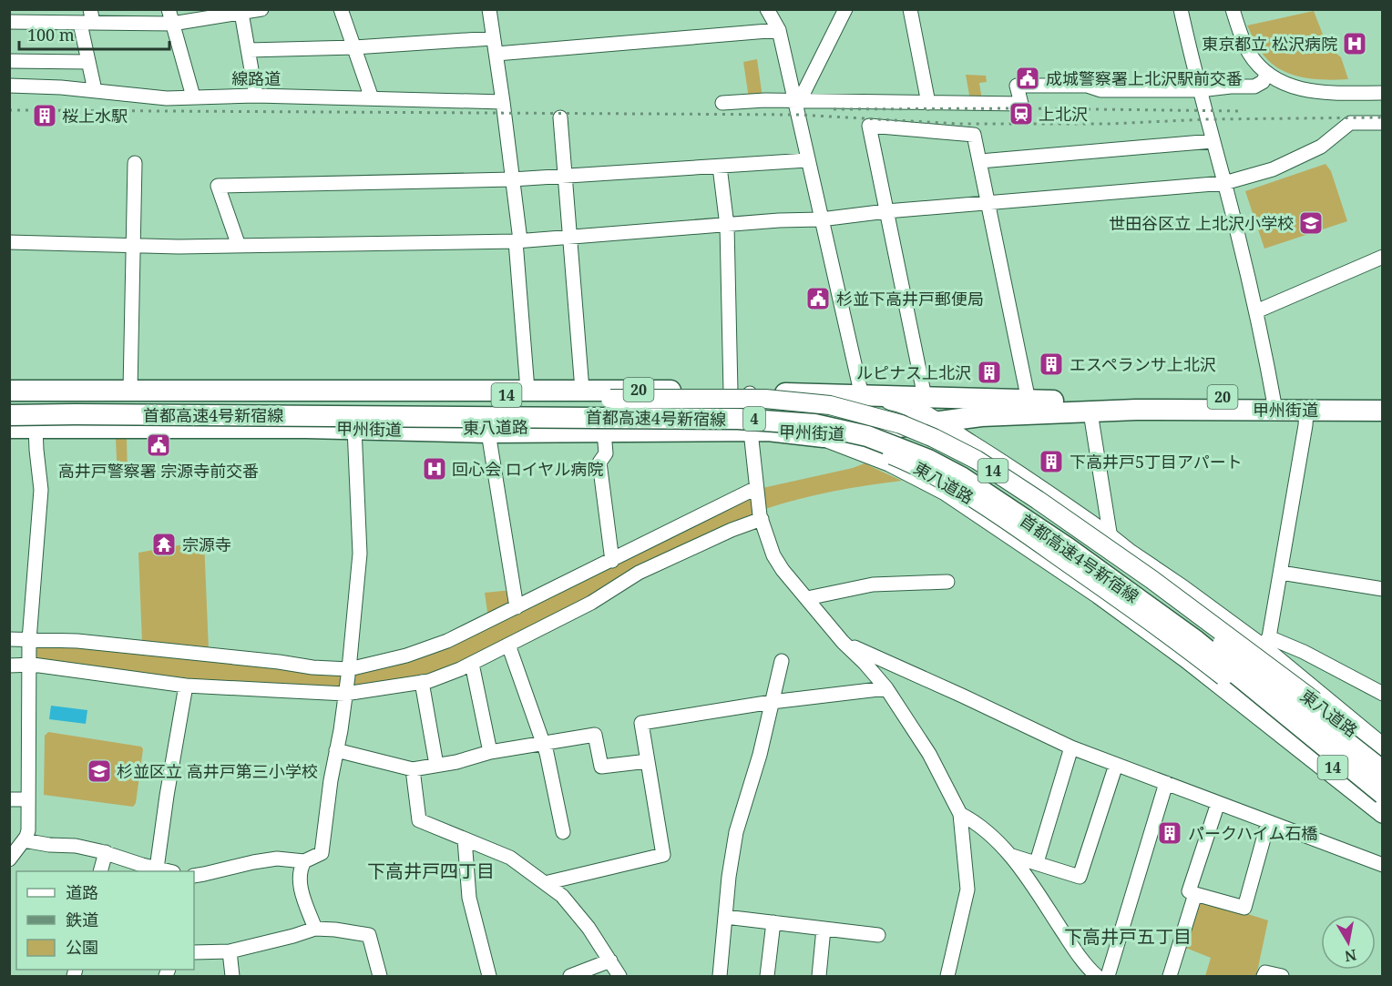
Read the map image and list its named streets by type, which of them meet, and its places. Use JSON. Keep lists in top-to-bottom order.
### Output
{
  "streets": {
    "highway": [
      "20",
      "甲州街道",
      "首都高速4号新宿線",
      "4"
    ],
    "main road": ["14", "東八道路"],
    "street": ["線路道"]
  },
  "crossings": [
    ["14", "甲州街道"],
    ["14", "東八道路"],
    ["甲州街道", "東八道路"]
  ],
  "districts": ["下高井戸四丁目", "下高井戸五丁目"],
  "places": {
    "hospital": ["東京都立 松沢病院", "回心会 ロイヤル病院"],
    "public building": ["成城警察署上北沢駅前交番", "杉並下高井戸郵便局", "高井戸警察署 宗源寺前交番"],
    "station": ["上北沢"],
    "building": [
      "桜上水駅",
      "エスペランサ上北沢",
      "ルピナス上北沢",
      "下高井戸5丁目アパート",
      "パークハイム石橋"
    ],
    "school or university": ["世田谷区立 上北沢小学校", "杉並区立 高井戸第三小学校"],
    "temple": ["宗源寺"]
  },
  "legend": ["道路", "鉄道", "公園"],
  "scale_bar": "100 m",
  "north": "bottom"
}
